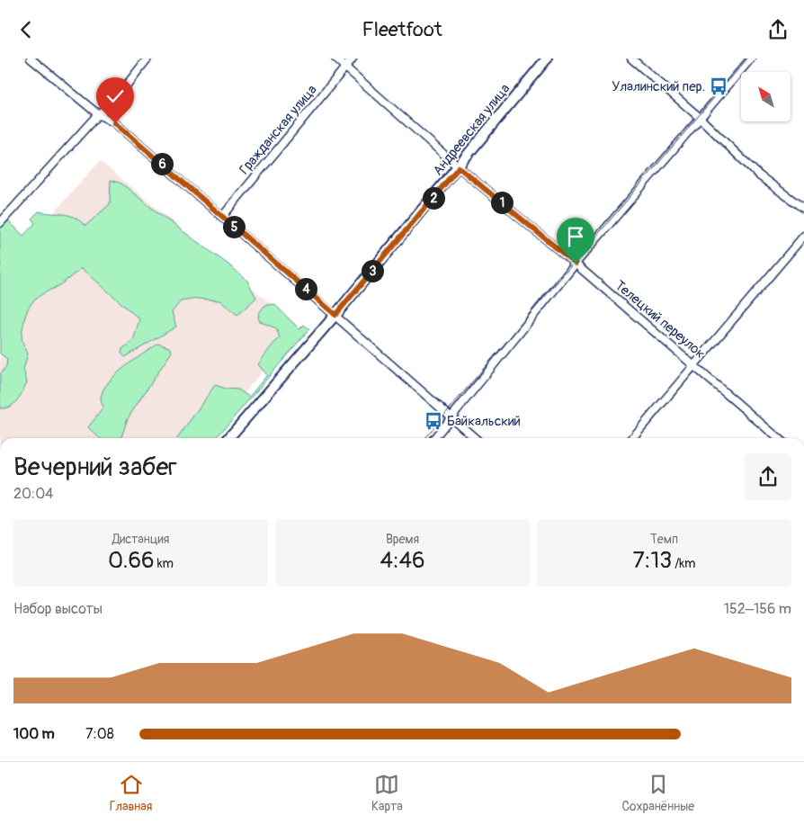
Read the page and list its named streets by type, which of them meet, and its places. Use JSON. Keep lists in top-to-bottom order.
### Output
{
  "streets": {
    "street": ["Гражданская улица", "Андреевская улица", "Телецкий переулок"]
  },
  "crossings": [
    ["Гражданская улица", "Телецкий переулок"],
    ["Андреевская улица", "Телецкий переулок"]
  ],
  "places": {
    "bus stop": ["Улалинский пер.", "Байкальский"]
  },
  "north": "top left",
  "page": {
    "header": "Fleetfoot",
    "pins": [
      "6",
      "2",
      "1",
      "5",
      "3",
      "4"
    ],
    "heading": ["Вечерний забег", "20:04"],
    "stats": [
      ["Дистанция", "0.66 km"],
      ["Время", "4:46"],
      ["Темп", "7:13 /km"]
    ],
    "chart": ["Набор высоты", "152–156 m"],
    "list": [
      {
        "name": "100 m",
        "note": "7:08"
      }
    ],
    "tabs": ["Главная", "Карта", "Сохранённые"]
  }
}
